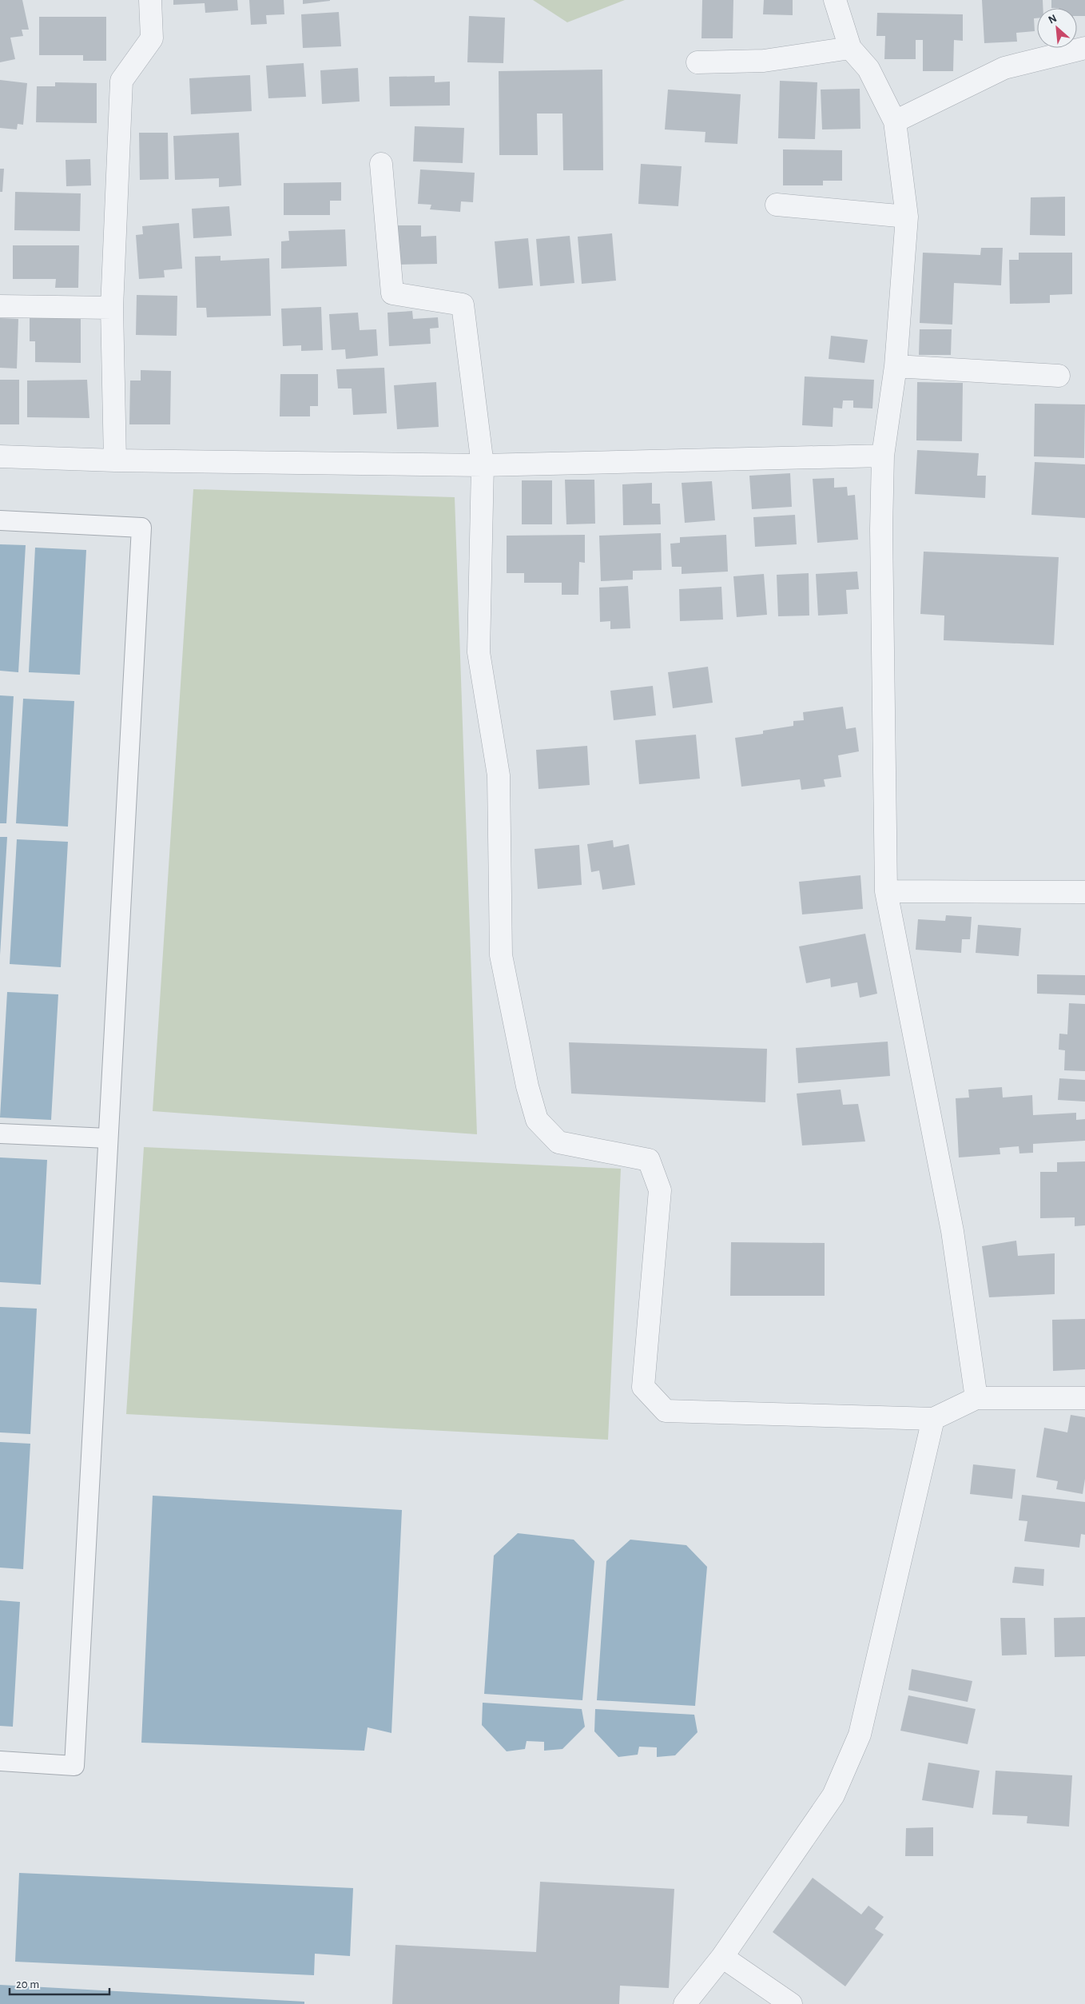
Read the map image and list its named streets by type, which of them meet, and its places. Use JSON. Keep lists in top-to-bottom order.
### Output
{
  "scale_bar": "20 m",
  "north": "top left"
}
